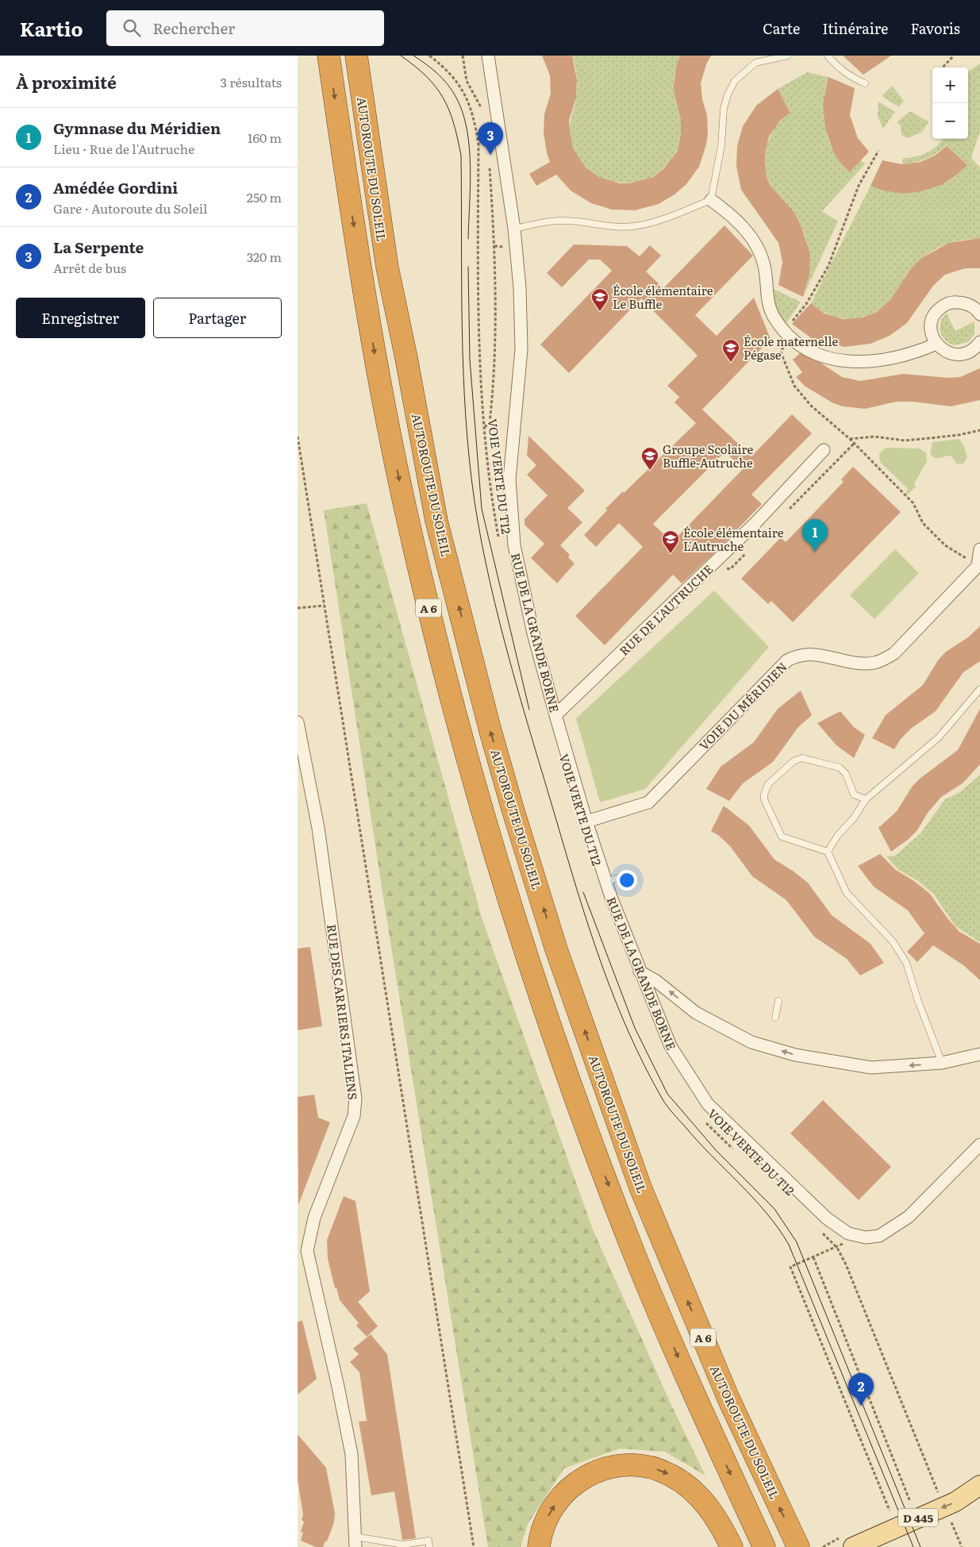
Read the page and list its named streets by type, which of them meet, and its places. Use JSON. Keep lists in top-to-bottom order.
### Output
{
  "streets": {
    "highway": ["AUTOROUTE DU SOLEIL", "A 6"],
    "main road": ["D 445"],
    "street": [
      "RUE DE L'AUTRUCHE",
      "RUE DE LA GRANDE BORNE",
      "VOIE DU MÉRIDIEN",
      "RUE DES CARRIERS ITALIENS"
    ],
    "path": ["VOIE VERTE DU T12"]
  },
  "crossings": [
    ["RUE DE L'AUTRUCHE", "RUE DE LA GRANDE BORNE"],
    ["RUE DE LA GRANDE BORNE", "VOIE DU MÉRIDIEN"]
  ],
  "places": {
    "school or university": [
      "École élémentaire Le Buffle",
      "École maternelle Pégase",
      "Groupe Scolaire Buffle-Autruche",
      "École élémentaire L'Autruche"
    ]
  },
  "page": {
    "header": "Kartio",
    "search": "Rechercher",
    "nav": ["Carte", "Itinéraire", "Favoris"],
    "heading": ["À proximité", "3 résultats"],
    "map_buttons": ["+", "−"],
    "list": [
      {
        "mark": "1",
        "name": "Gymnase du Méridien",
        "note": "Lieu · Rue de l'Autruche",
        "value": "160 m"
      },
      {
        "mark": "2",
        "name": "Amédée Gordini",
        "note": "Gare · Autoroute du Soleil",
        "value": "250 m"
      },
      {
        "mark": "3",
        "name": "La Serpente",
        "note": "Arrêt de bus",
        "value": "320 m"
      }
    ],
    "pins": ["3", "1", "2"],
    "buttons": ["Enregistrer", "Partager"]
  }
}
